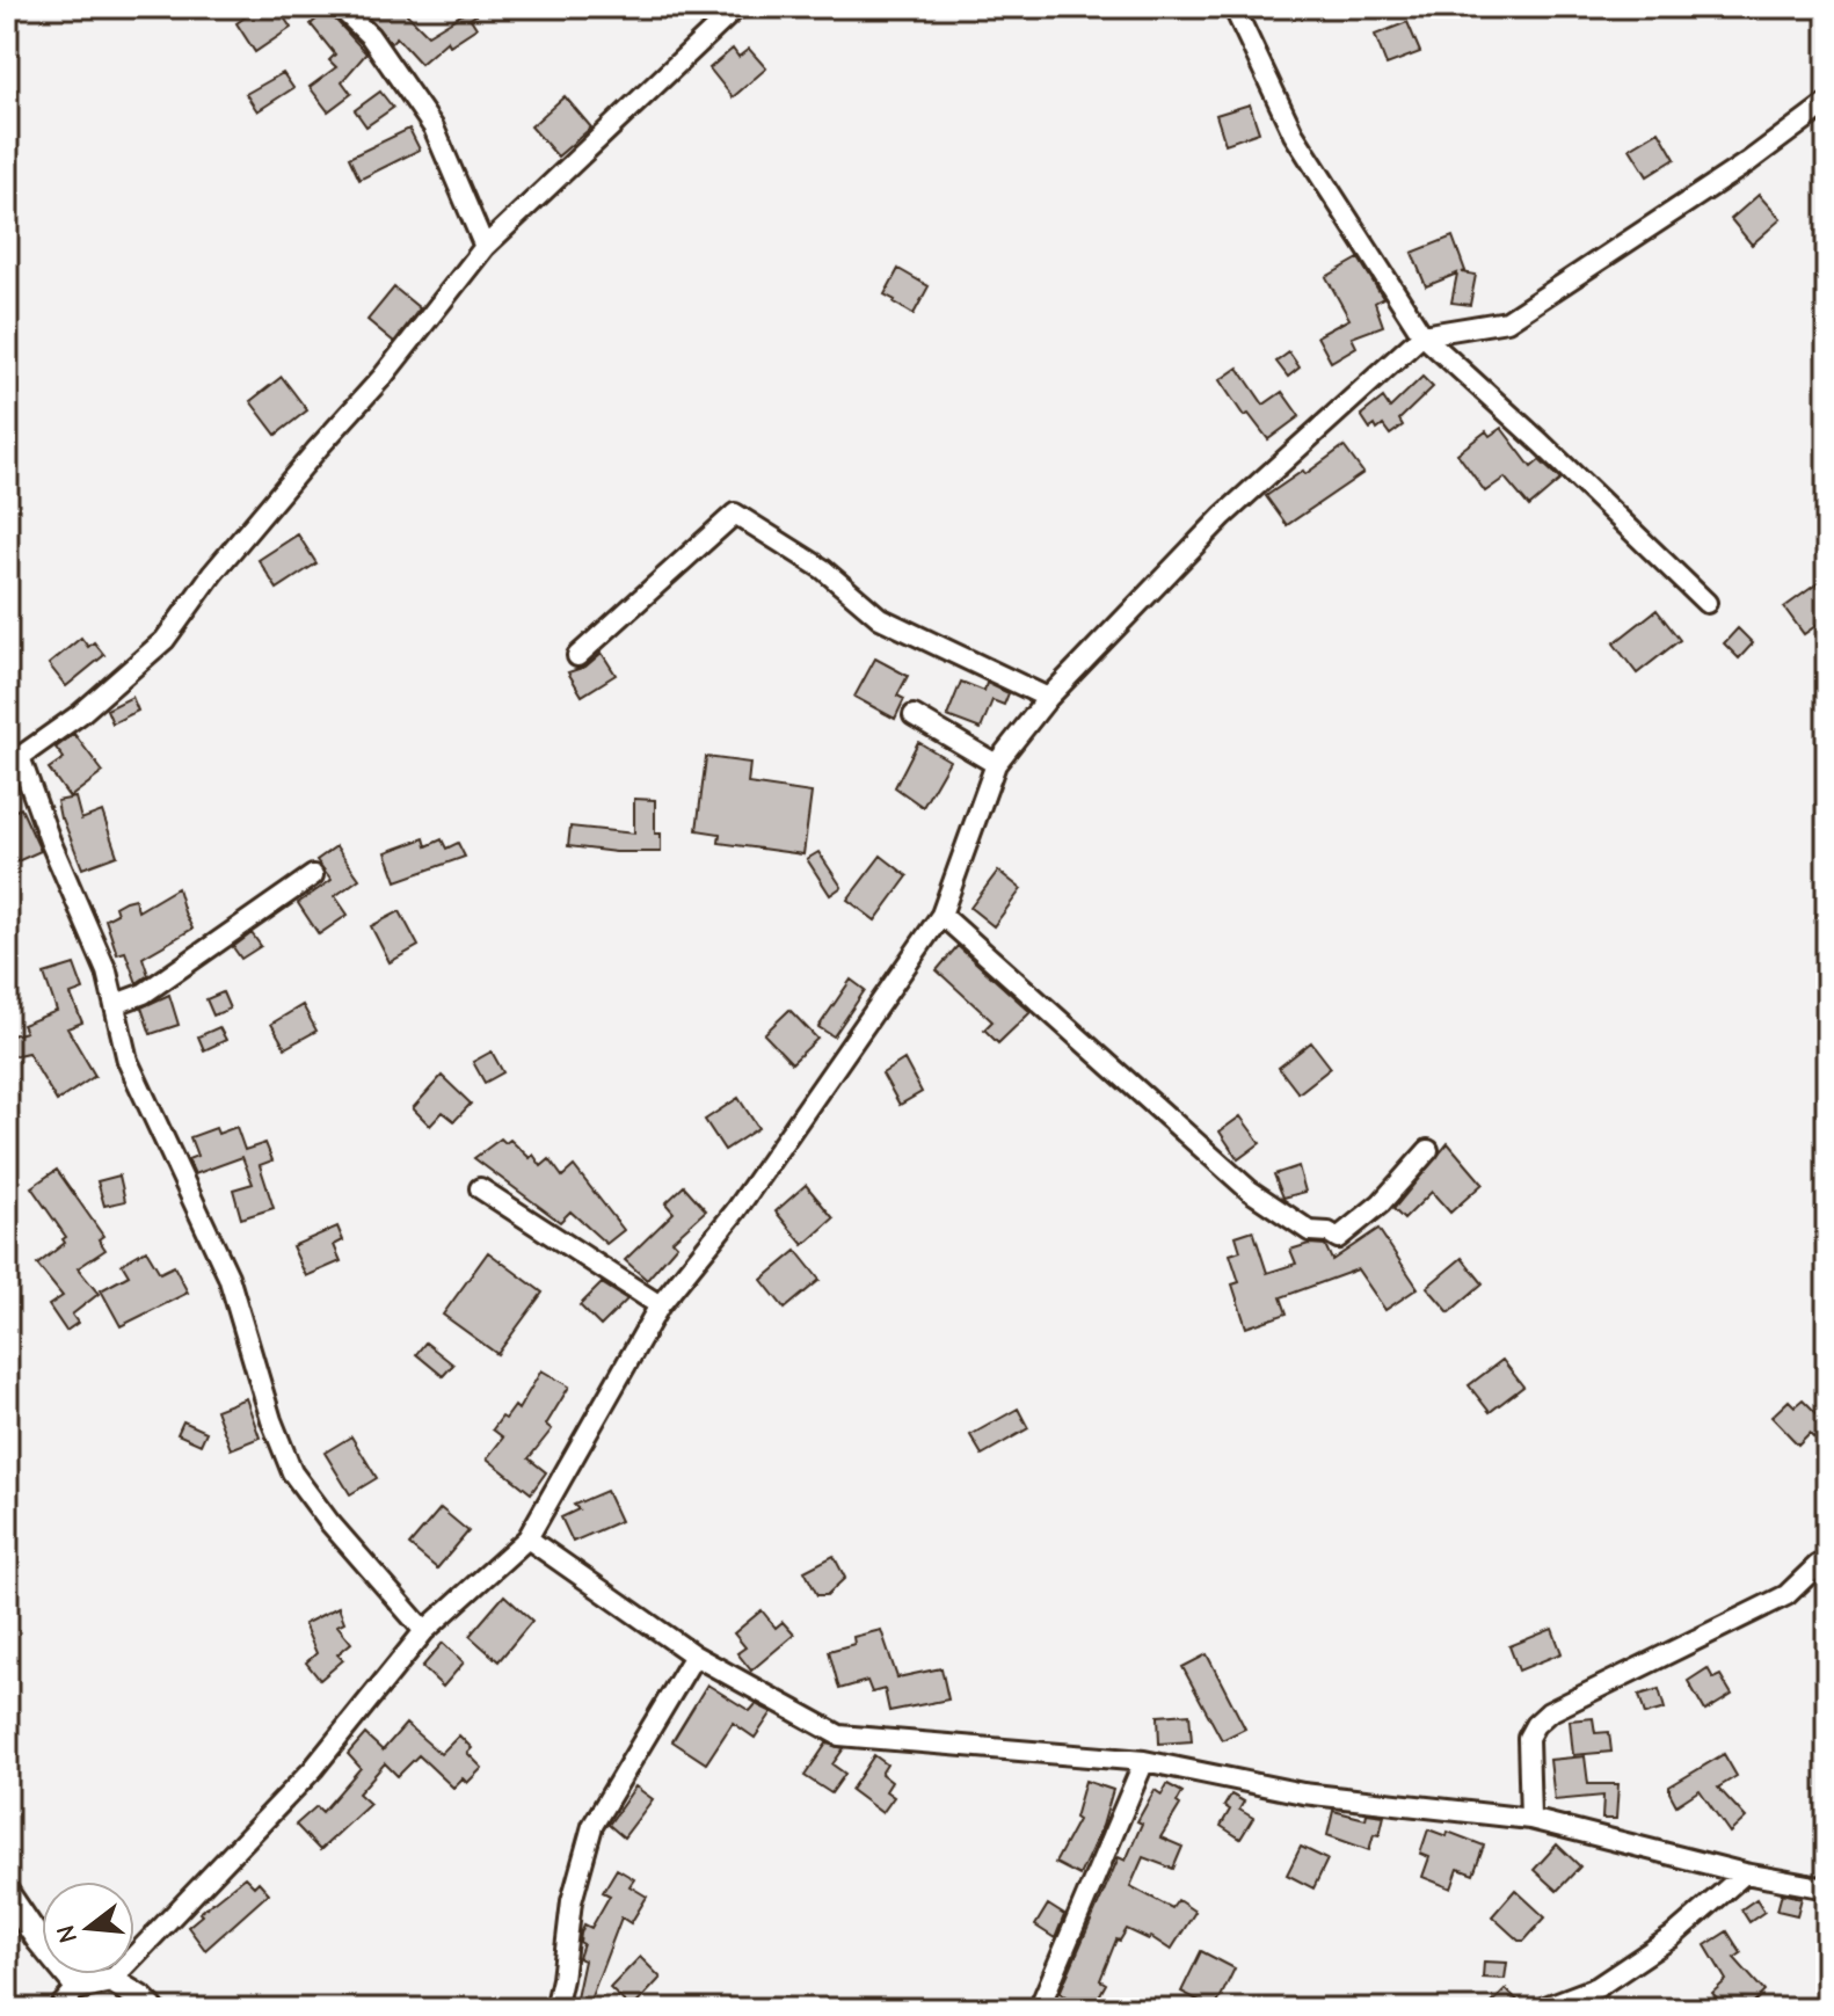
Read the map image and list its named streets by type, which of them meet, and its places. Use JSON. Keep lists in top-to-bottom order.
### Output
{
  "north": "left"
}
